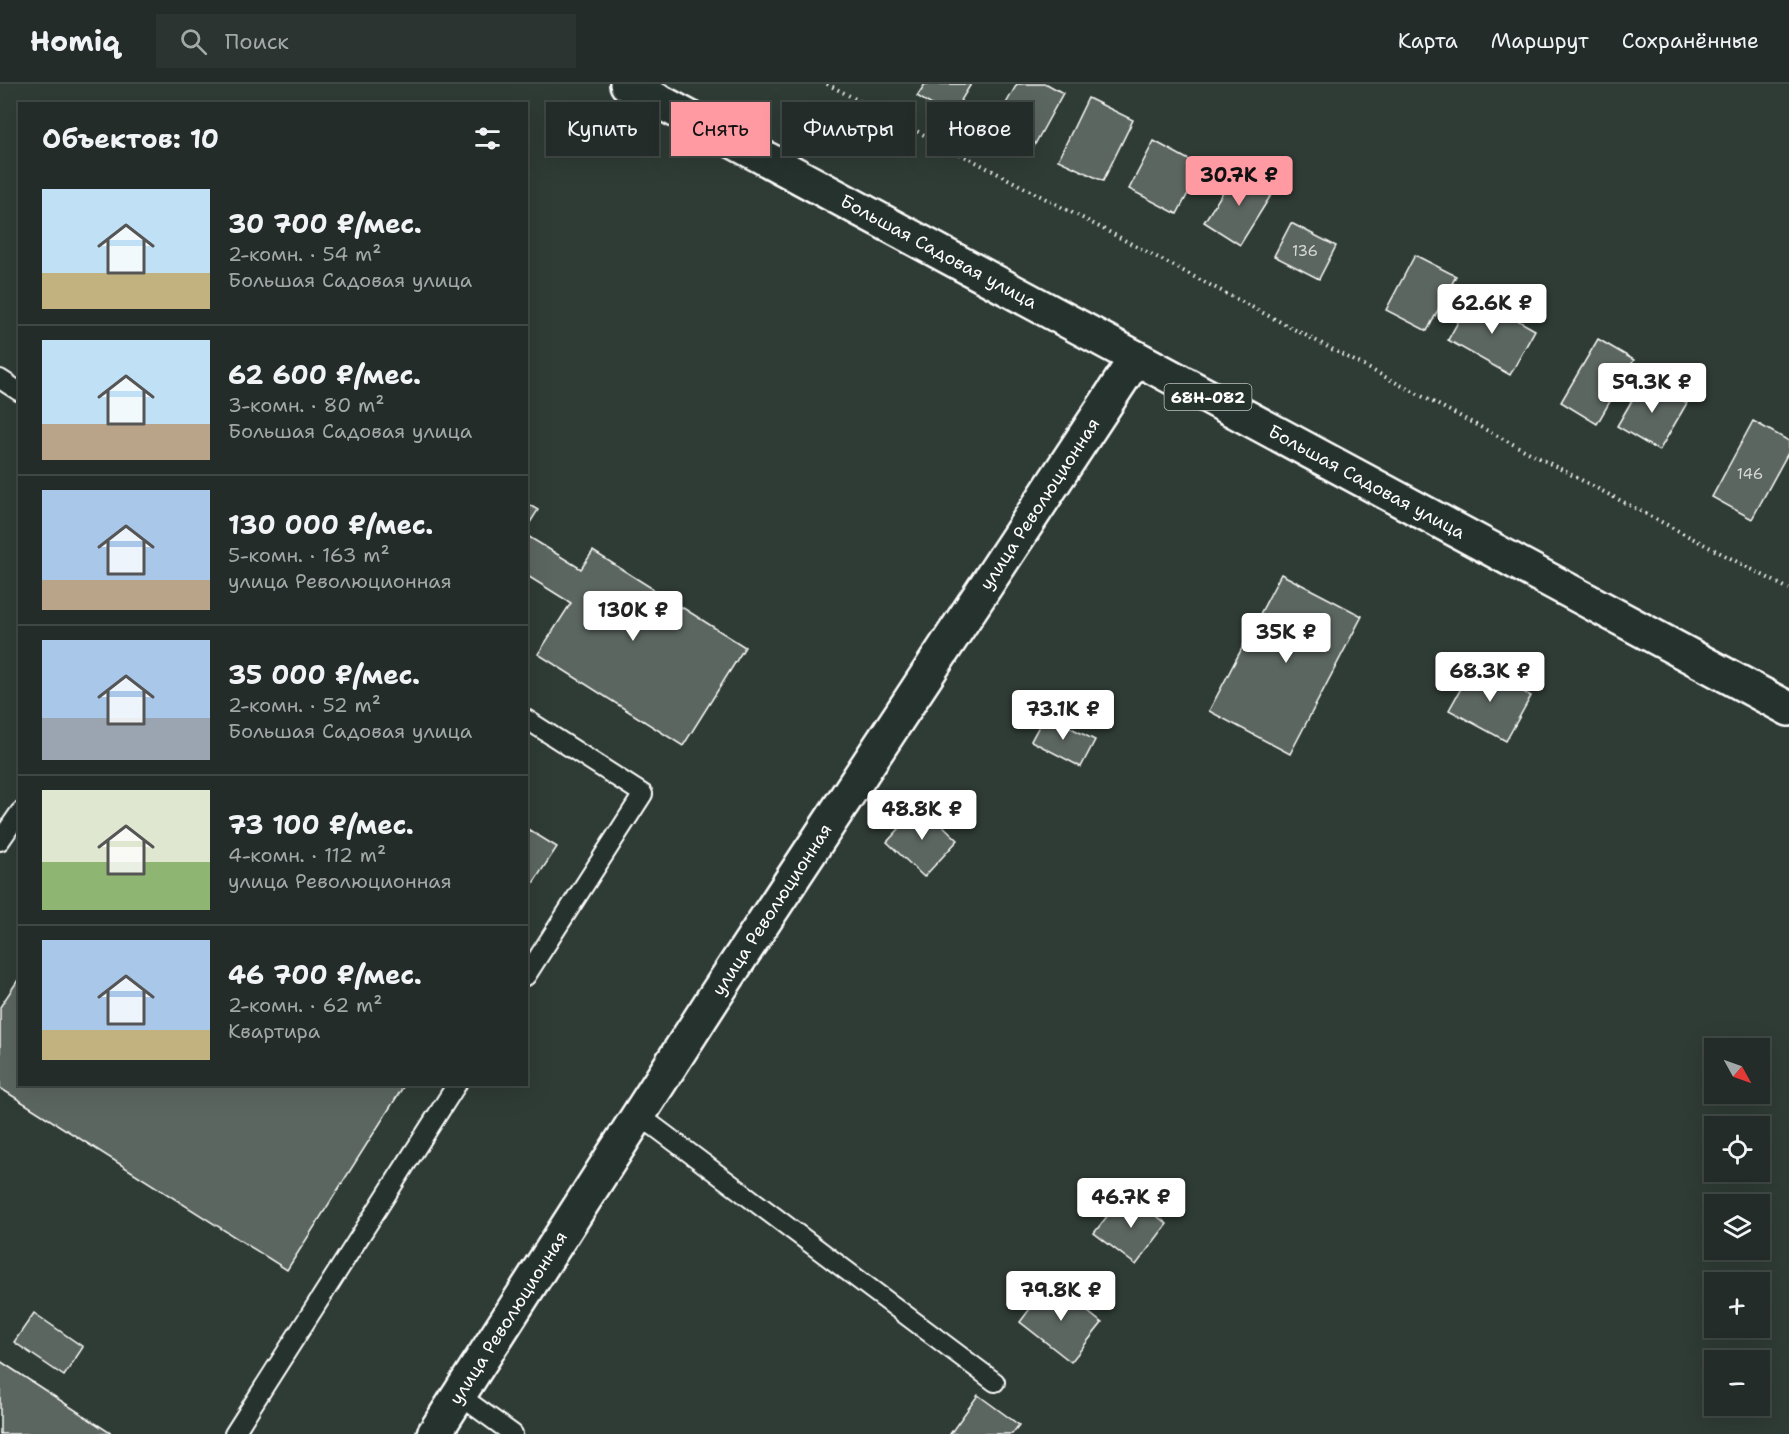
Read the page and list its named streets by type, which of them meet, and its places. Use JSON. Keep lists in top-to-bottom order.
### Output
{
  "streets": {
    "main road": ["Большая Садовая улица", "68Н-082", "улица Революционная"]
  },
  "crossings": [
    ["Большая Садовая улица", "улица Революционная"]
  ],
  "house_numbers": ["136", "146"],
  "north": "bottom right",
  "page": {
    "header": "Homiq",
    "search": "Поиск",
    "nav": ["Карта", "Маршрут", "Сохранённые"],
    "chip": [
      "Купить",
      "Снять",
      "Фильтры",
      "Новое"
    ],
    "heading": "Объектов: 10",
    "price": [
      "30.7K ₽",
      "62.6K ₽",
      "59.3K ₽",
      "130K ₽",
      "35K ₽",
      "68.3K ₽",
      "73.1K ₽",
      "48.8K ₽",
      "46.7K ₽",
      "79.8K ₽"
    ],
    "list": [
      {
        "name": "30 700 ₽/мес.",
        "note": "2-комн. · 54 m² · Большая Садовая улица"
      },
      {
        "name": "62 600 ₽/мес.",
        "note": "3-комн. · 80 m² · Большая Садовая улица"
      },
      {
        "name": "130 000 ₽/мес.",
        "note": "5-комн. · 163 m² · улица Революционная"
      },
      {
        "name": "35 000 ₽/мес.",
        "note": "2-комн. · 52 m² · Большая Садовая улица"
      },
      {
        "name": "73 100 ₽/мес.",
        "note": "4-комн. · 112 m² · улица Революционная"
      },
      {
        "name": "46 700 ₽/мес.",
        "note": "2-комн. · 62 m² · Квартира"
      }
    ],
    "map_buttons": ["+", "−"]
  }
}
